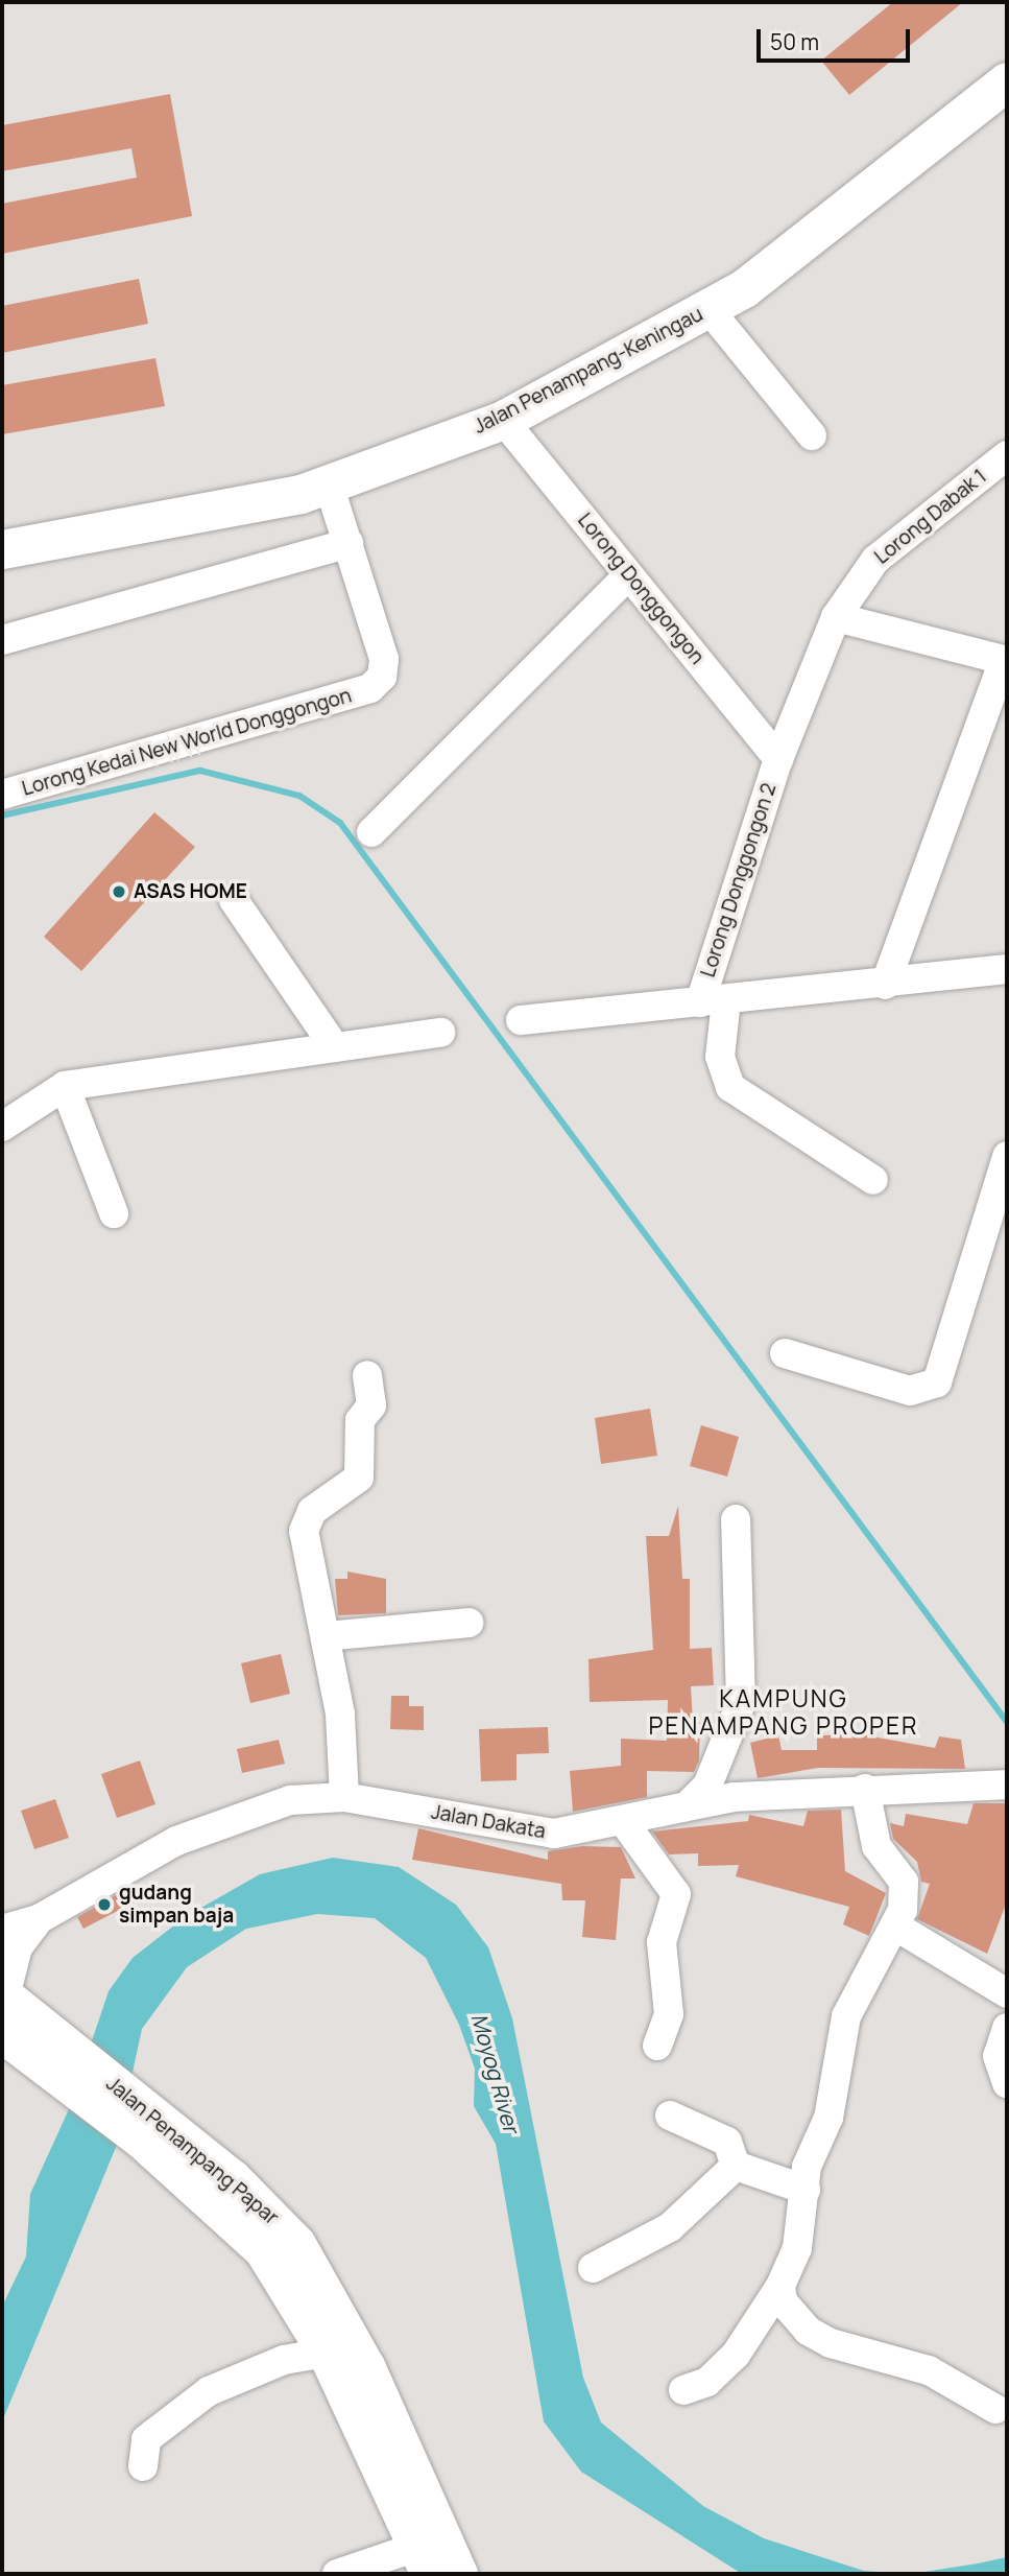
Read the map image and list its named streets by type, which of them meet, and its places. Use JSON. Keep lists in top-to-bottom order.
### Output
{
  "streets": {
    "main road": ["Jalan Penampang-Keningau", "Jalan Penampang Papar"],
    "street": [
      "Lorong Dabak 1",
      "Lorong Donggongon",
      "Lorong Kedai New World Donggongon",
      "Lorong Donggongon 2",
      "Jalan Dakata"
    ]
  },
  "crossings": [
    ["Jalan Penampang-Keningau", "Lorong Donggongon"],
    ["Jalan Penampang-Keningau", "Lorong Kedai New World Donggongon"],
    ["Lorong Dabak 1", "Lorong Donggongon"],
    ["Lorong Dabak 1", "Lorong Donggongon 2"],
    ["Lorong Donggongon", "Lorong Donggongon 2"],
    ["Jalan Dakata", "Jalan Penampang Papar"]
  ],
  "districts": ["KAMPUNG PENAMPANG PROPER"],
  "water": ["Moyog River"],
  "places": ["ASAS HOME", "gudang simpan baja"],
  "scale_bar": "50 m"
}
